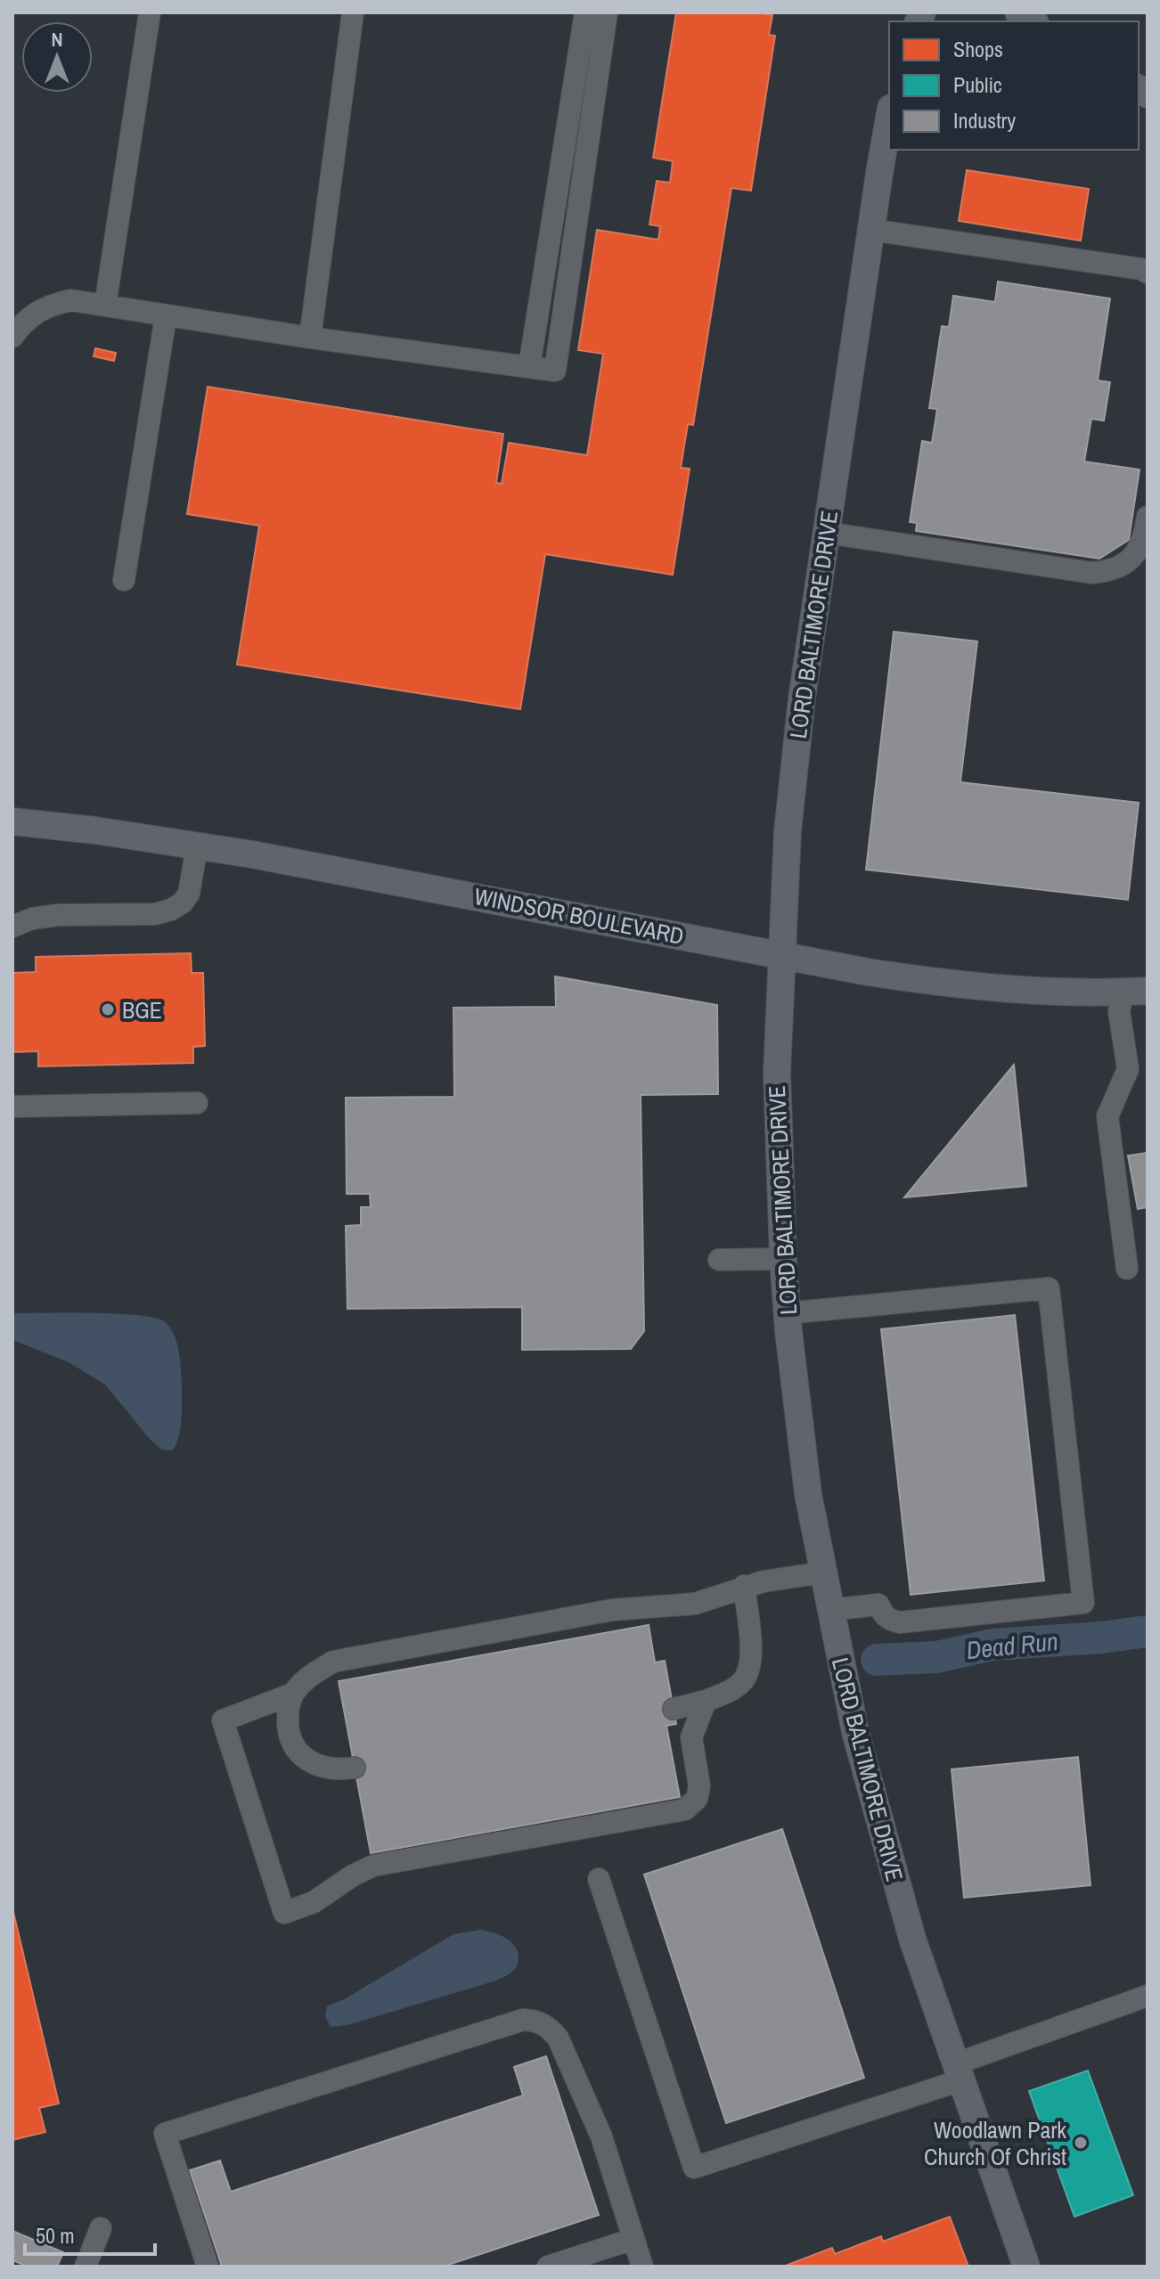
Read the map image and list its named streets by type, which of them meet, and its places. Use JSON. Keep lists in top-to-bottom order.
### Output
{
  "streets": {
    "main road": ["LORD BALTIMORE DRIVE", "WINDSOR BOULEVARD"]
  },
  "crossings": [
    ["LORD BALTIMORE DRIVE", "WINDSOR BOULEVARD"]
  ],
  "water": ["Dead Run"],
  "places": ["BGE", "Woodlawn Park Church Of Christ"],
  "legend": ["Shops", "Public", "Industry"],
  "scale_bar": "50 m",
  "north": "top"
}
